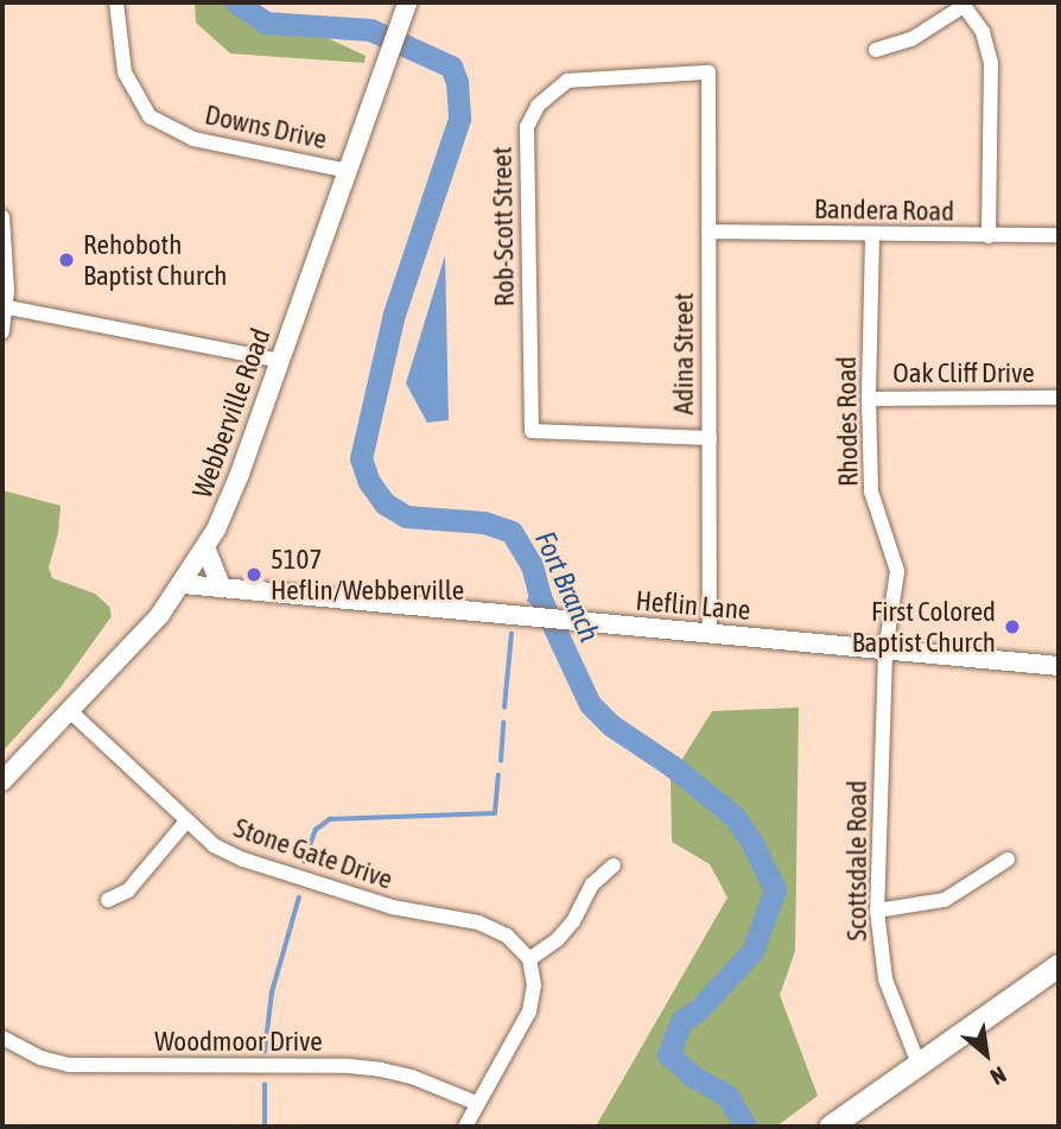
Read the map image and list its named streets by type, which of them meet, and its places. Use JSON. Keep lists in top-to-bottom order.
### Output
{
  "streets": {
    "street": [
      "Downs Drive",
      "Bandera Road",
      "Rob-Scott Street",
      "Adina Street",
      "Oak Cliff Drive",
      "Webberville Road",
      "Rhodes Road",
      "Heflin Lane",
      "Stone Gate Drive",
      "Scottsdale Road",
      "Woodmoor Drive"
    ]
  },
  "crossings": [
    ["Downs Drive", "Webberville Road"],
    ["Bandera Road", "Adina Street"],
    ["Bandera Road", "Rhodes Road"],
    ["Rob-Scott Street", "Adina Street"],
    ["Adina Street", "Heflin Lane"],
    ["Oak Cliff Drive", "Rhodes Road"],
    ["Webberville Road", "Heflin Lane"],
    ["Webberville Road", "Stone Gate Drive"],
    ["Rhodes Road", "Heflin Lane"],
    ["Rhodes Road", "Scottsdale Road"],
    ["Heflin Lane", "Scottsdale Road"]
  ],
  "water": ["Fort Branch"],
  "places": ["Rehoboth Baptist Church", "5107 Heflin/Webberville", "First Colored Baptist Church"],
  "north": "bottom right"
}
